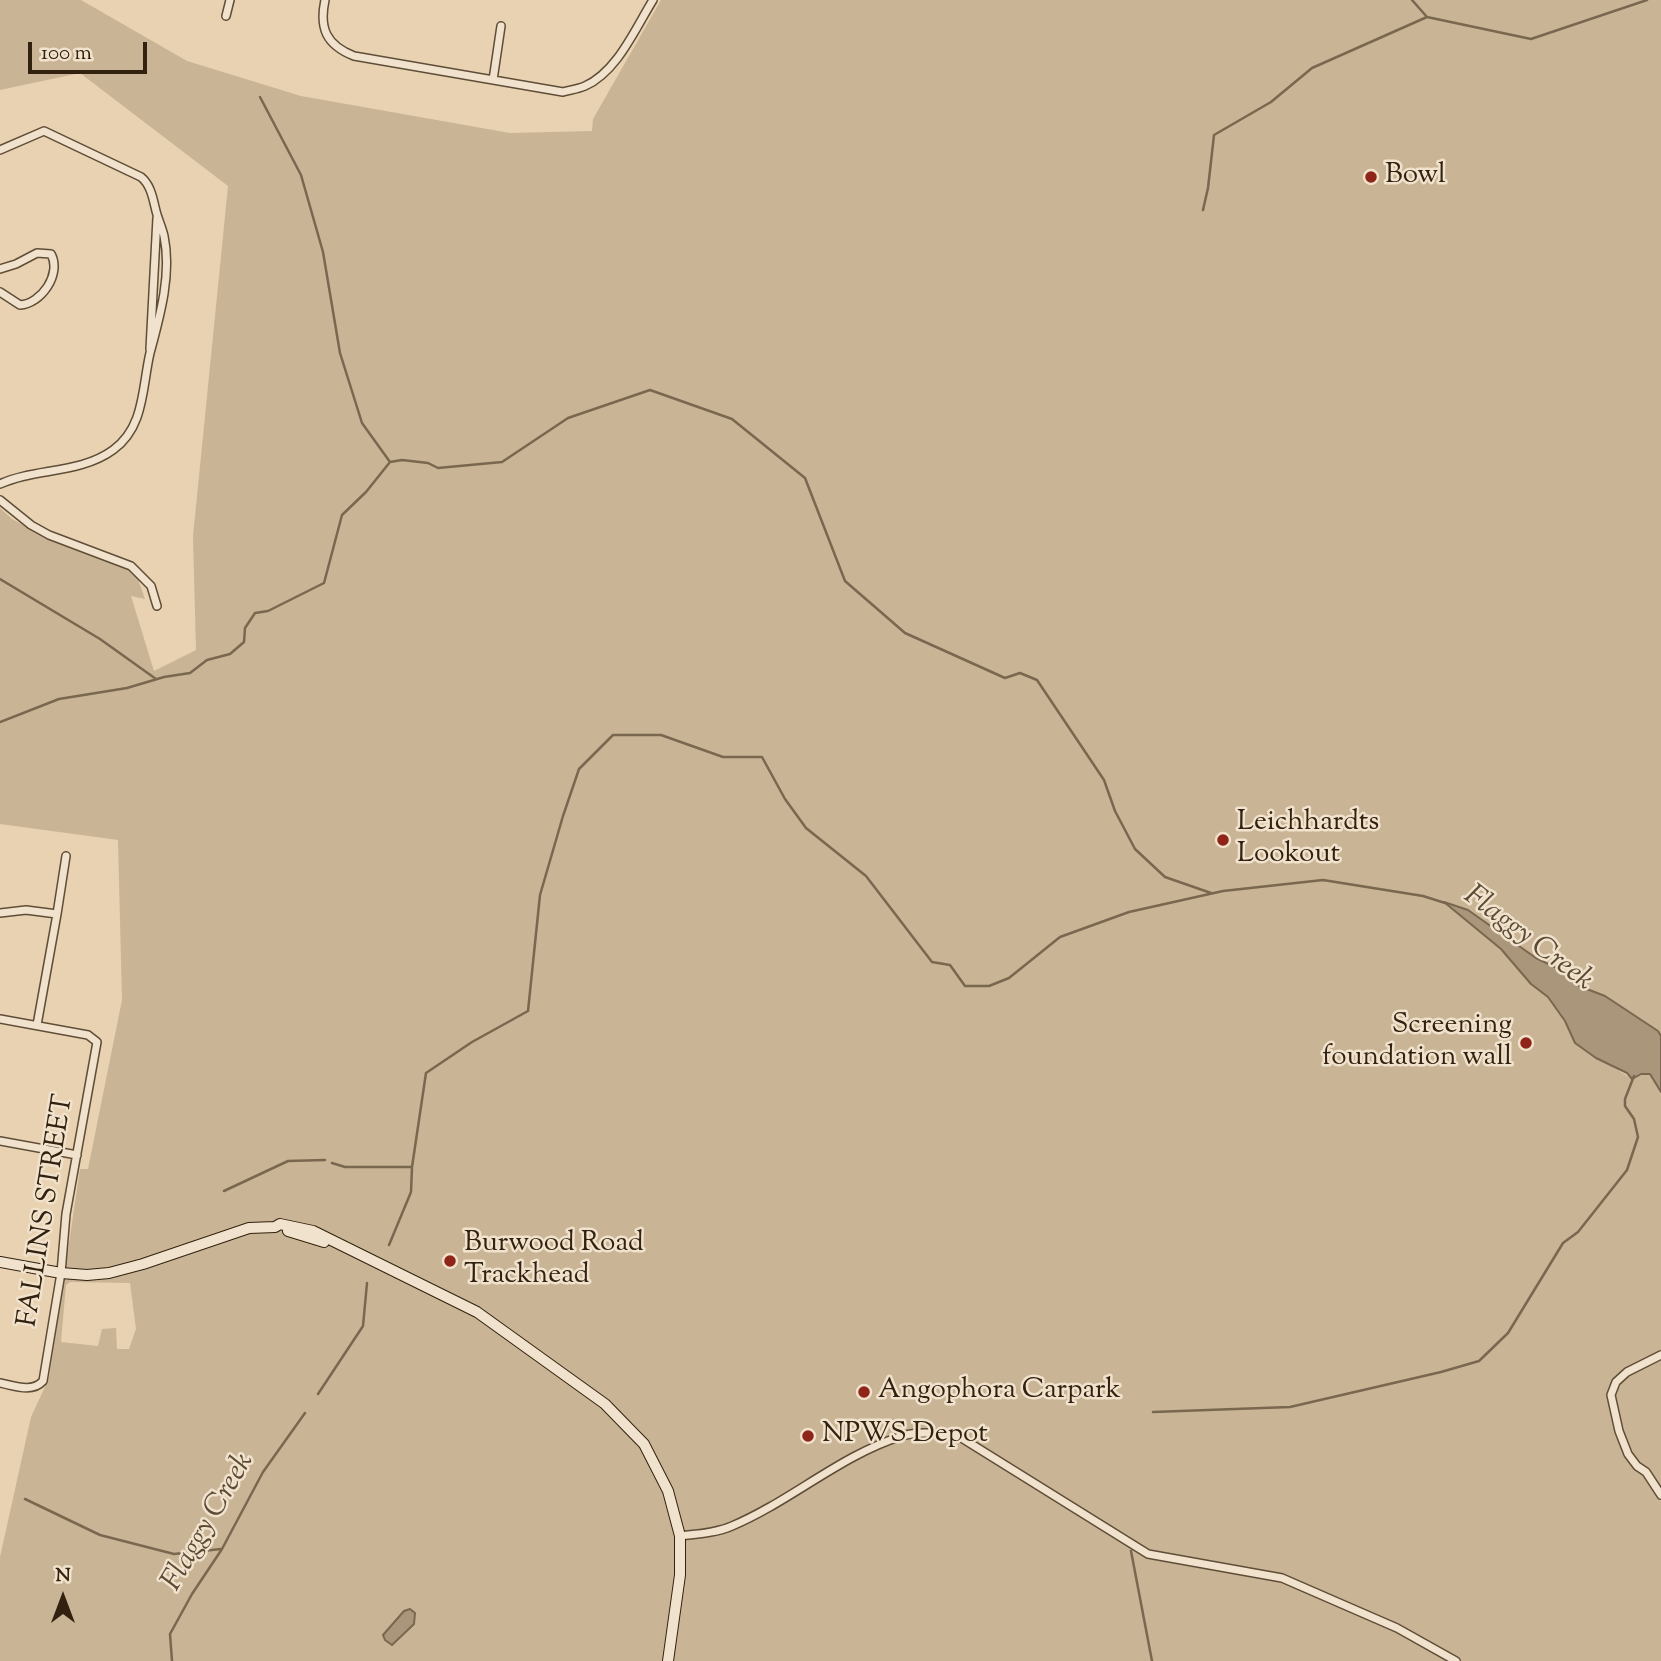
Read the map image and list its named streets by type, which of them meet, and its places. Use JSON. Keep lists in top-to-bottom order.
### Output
{
  "streets": {
    "street": ["FALLINS STREET"]
  },
  "water": ["Flaggy Creek"],
  "places": [
    "Bowl",
    "Leichhardts Lookout",
    "Screening foundation wall",
    "Burwood Road Trackhead",
    "Angophora Carpark",
    "NPWS Depot"
  ],
  "scale_bar": "100 m",
  "north": "top"
}
